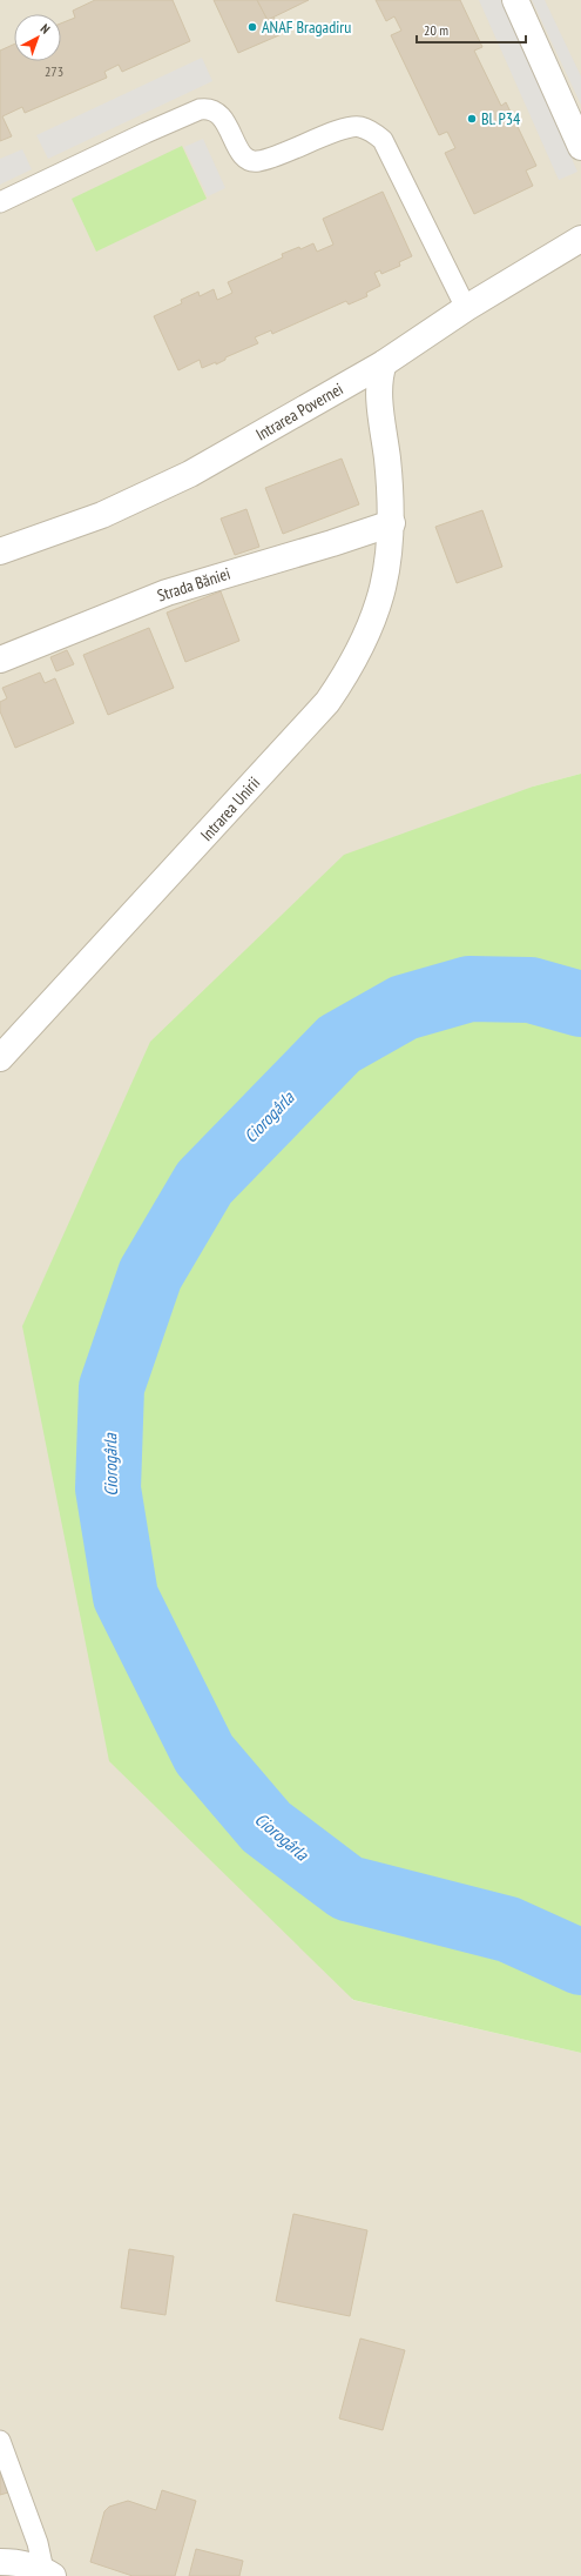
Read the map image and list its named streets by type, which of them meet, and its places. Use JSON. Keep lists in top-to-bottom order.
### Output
{
  "streets": {
    "street": ["Intrarea Povernei", "Strada Băniei", "Intrarea Unirii"]
  },
  "crossings": [
    ["Intrarea Povernei", "Intrarea Unirii"],
    ["Strada Băniei", "Intrarea Unirii"]
  ],
  "water": ["Ciorogârla"],
  "places": ["ANAF Bragadiru", "Bl. P34"],
  "house_numbers": ["273"],
  "scale_bar": "20 m",
  "north": "top right"
}
